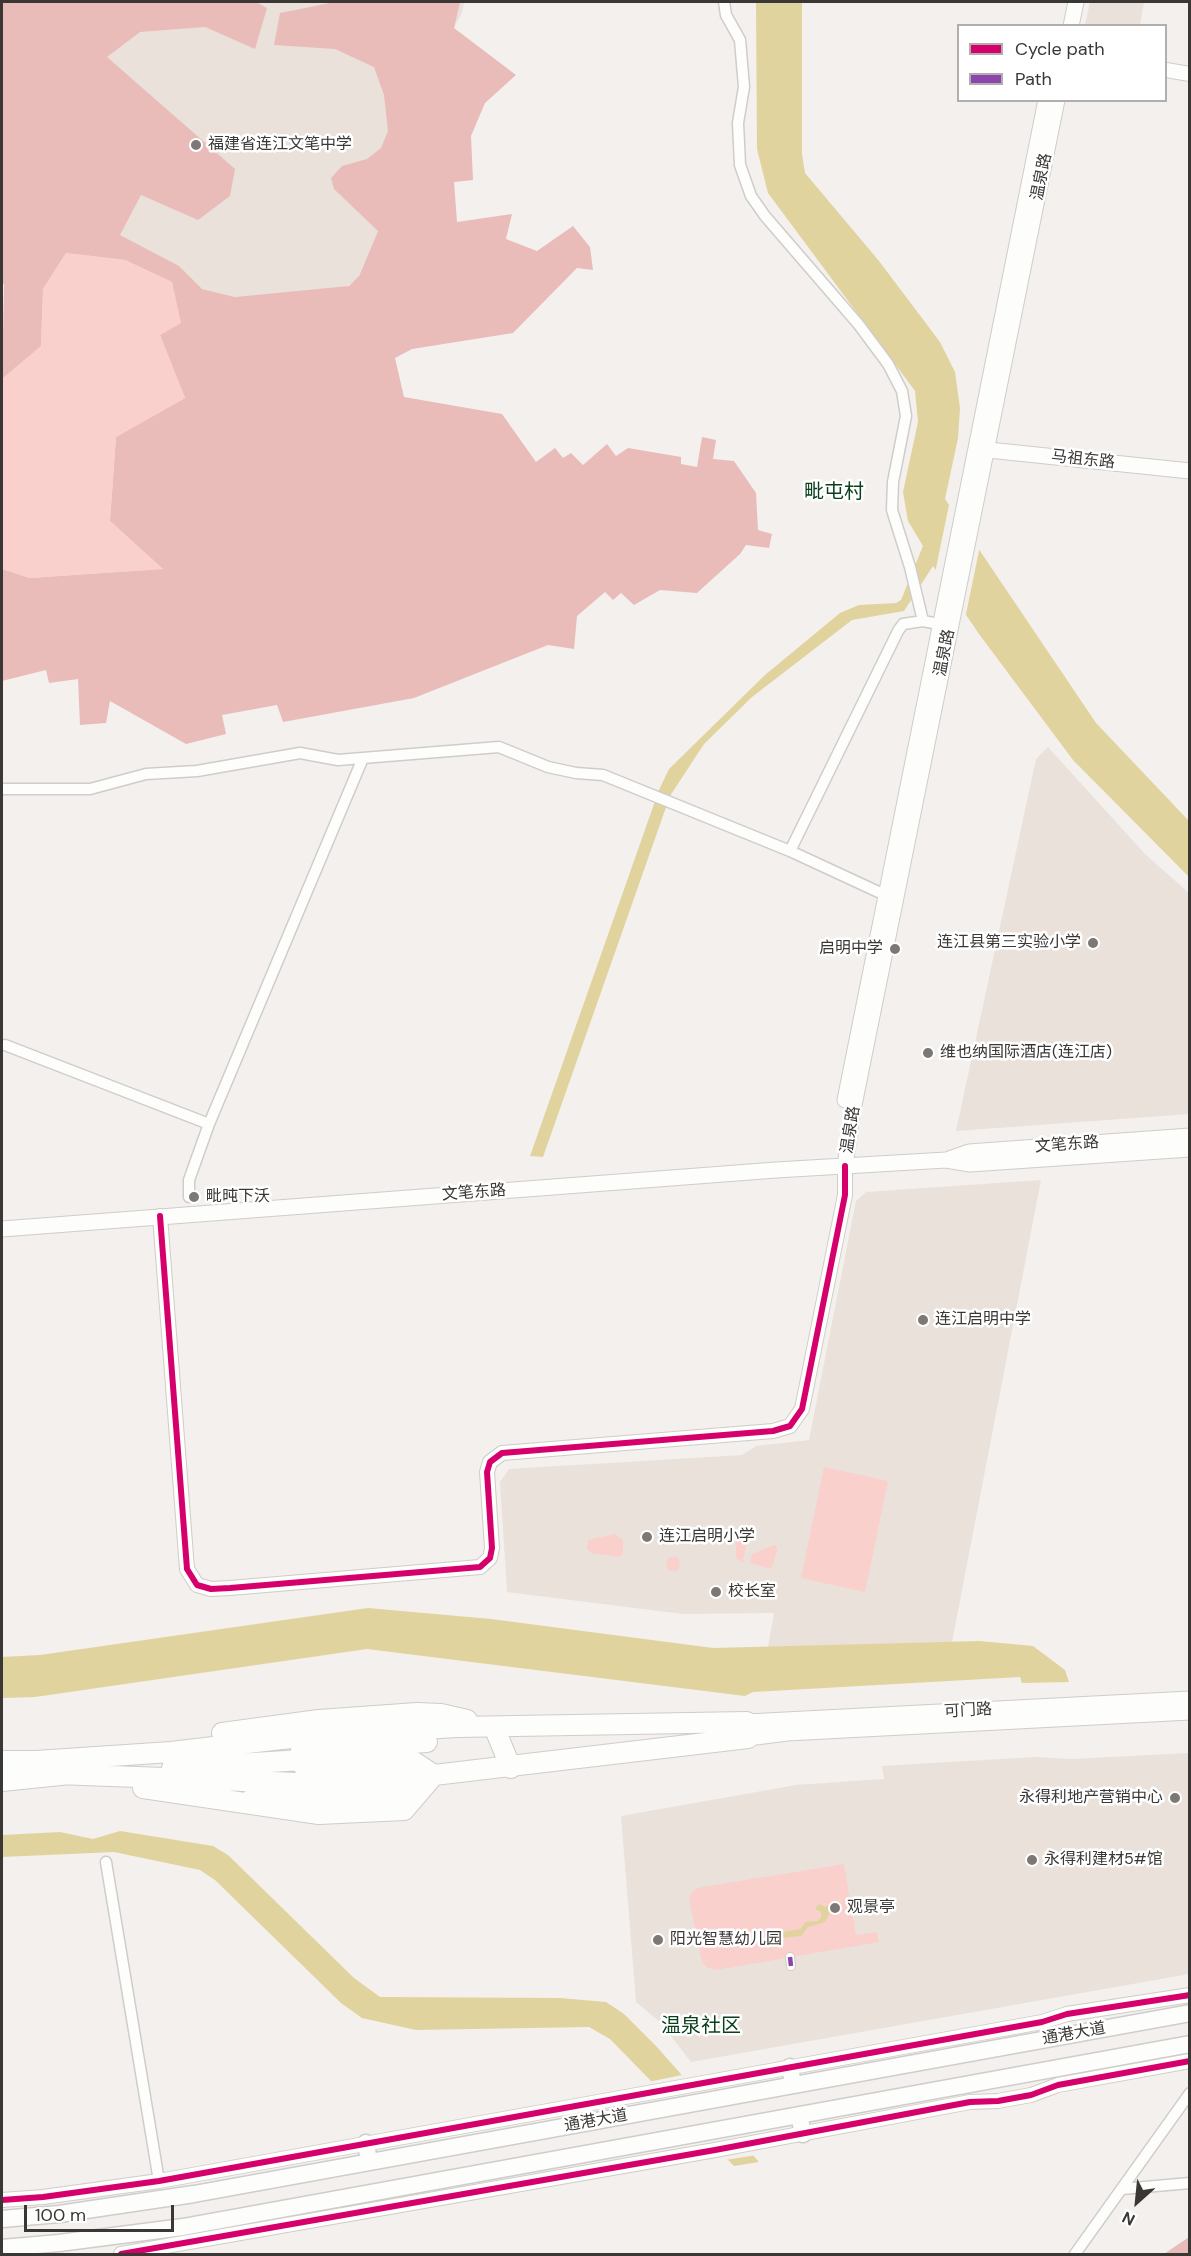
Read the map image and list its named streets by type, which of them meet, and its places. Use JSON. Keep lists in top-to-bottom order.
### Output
{
  "streets": {
    "main road": [
      "温泉路",
      "马祖东路",
      "文笔东路",
      "可门路",
      "通港大道"
    ]
  },
  "crossings": [
    ["温泉路", "马祖东路"],
    ["温泉路", "文笔东路"]
  ],
  "districts": ["毗屯村", "温泉社区"],
  "places": [
    "福建省连江文笔中学",
    "连江县第三实验小学",
    "启明中学",
    "维也纳国际酒店(连江店)",
    "毗旽下沃",
    "连江启明中学",
    "连江启明小学",
    "校长室",
    "永得利地产营销中心",
    "永得利建材5#馆",
    "观景亭",
    "阳光智慧幼儿园"
  ],
  "legend": ["Cycle path", "Path"],
  "scale_bar": "100 m",
  "north": "bottom left"
}
